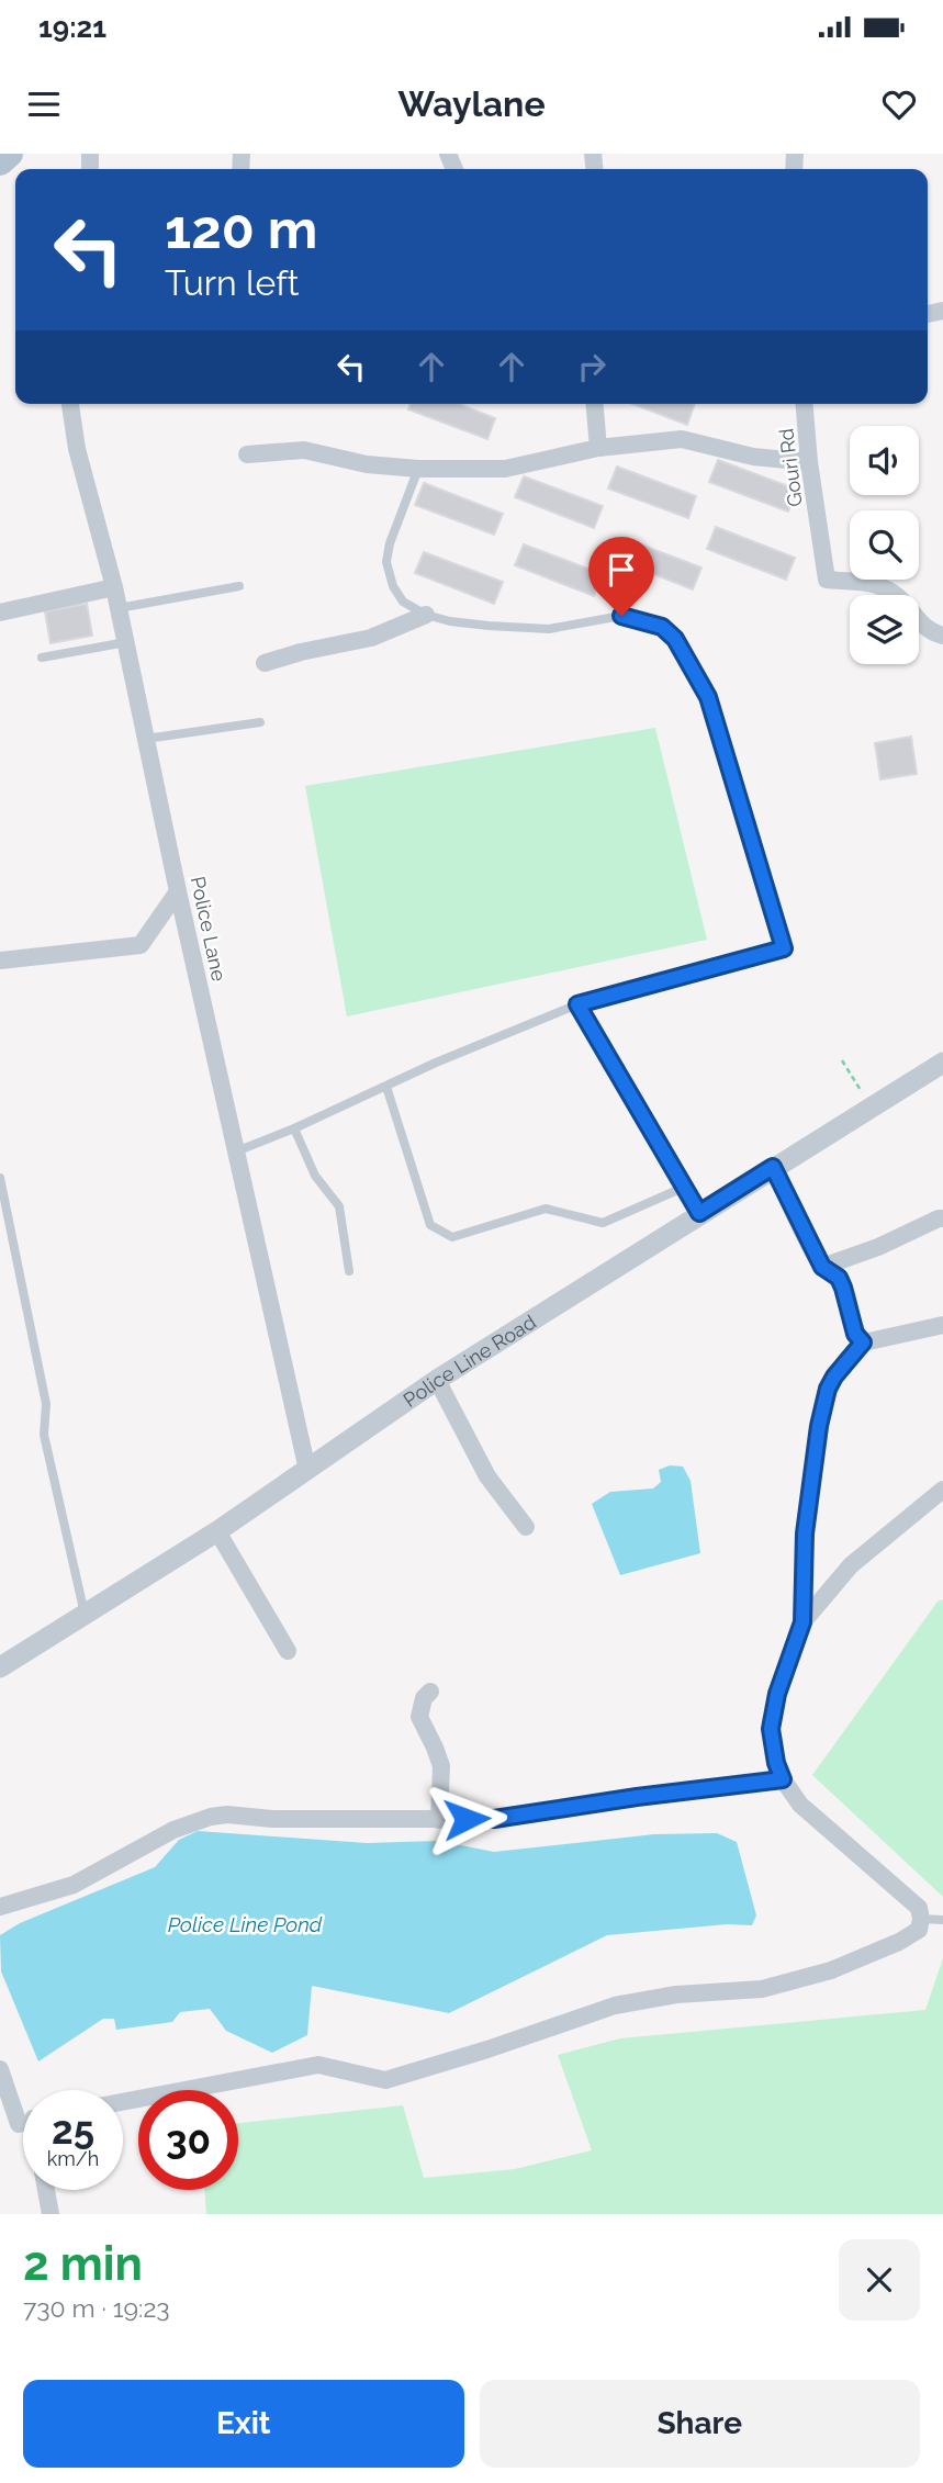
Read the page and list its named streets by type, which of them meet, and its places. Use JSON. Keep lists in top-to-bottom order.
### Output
{
  "streets": {
    "street": ["Gouri Rd", "Police Lane", "Police Line Road"]
  },
  "crossings": [
    ["Police Lane", "Police Line Road"]
  ],
  "water": ["Police Line Pond"],
  "page": {
    "status": "19:21",
    "header": "Waylane",
    "turn": ["120 m", "Turn left"],
    "speed": "25 km/h",
    "limit": "30",
    "heading": ["2 min", "730 m · 19:23"],
    "buttons": ["Exit", "Share"]
  }
}
